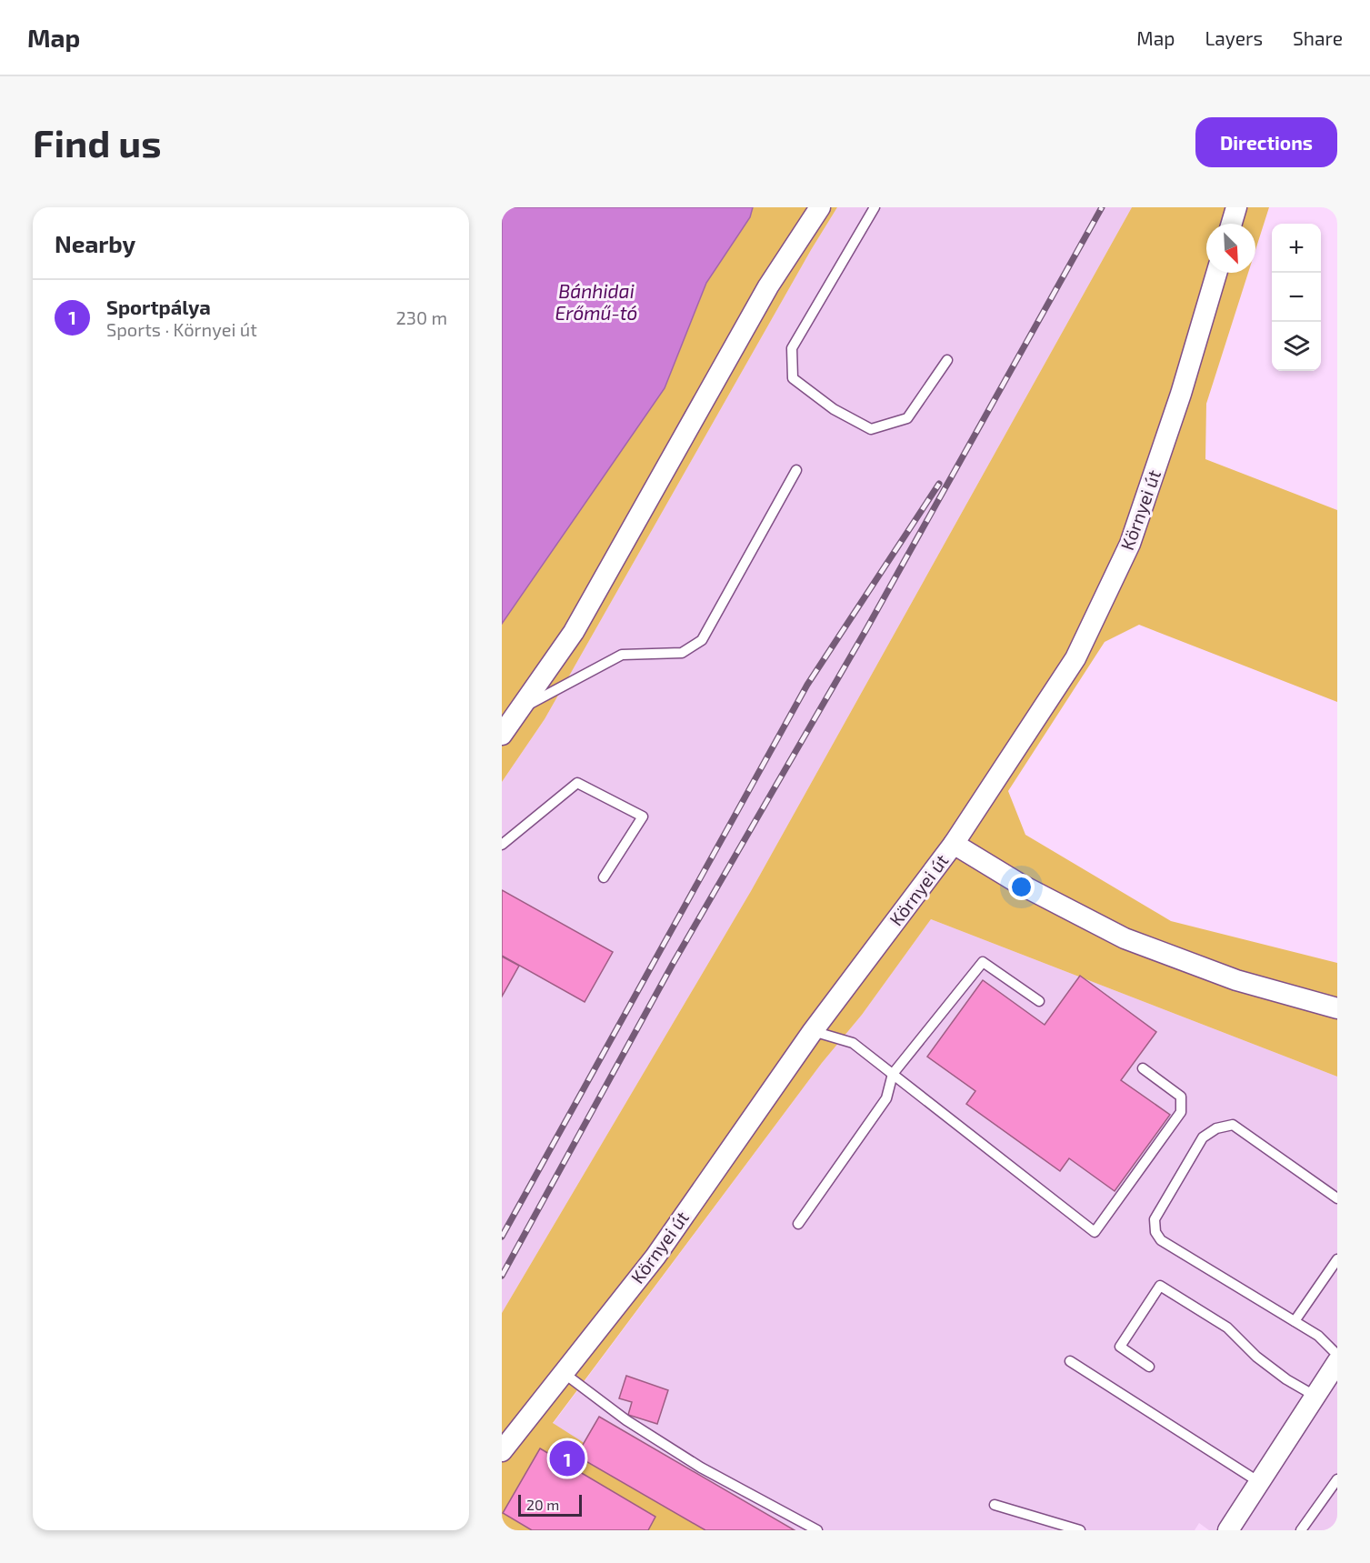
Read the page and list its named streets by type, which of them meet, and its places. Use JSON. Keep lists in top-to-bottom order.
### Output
{
  "streets": {
    "street": ["Környei út"]
  },
  "water": ["Bánhidai Erőmű-tó"],
  "scale_bar": "20 m",
  "north": "bottom right",
  "page": {
    "header": "Map",
    "nav": ["Map", "Layers", "Share"],
    "buttons": "Directions",
    "title": "Find us",
    "heading": "Nearby",
    "map_buttons": ["+", "−"],
    "list": [
      {
        "mark": "1",
        "name": "Sportpálya",
        "note": "Sports · Környei út",
        "value": "230 m"
      }
    ],
    "pins": "1",
    "scale": "20 m"
  }
}
